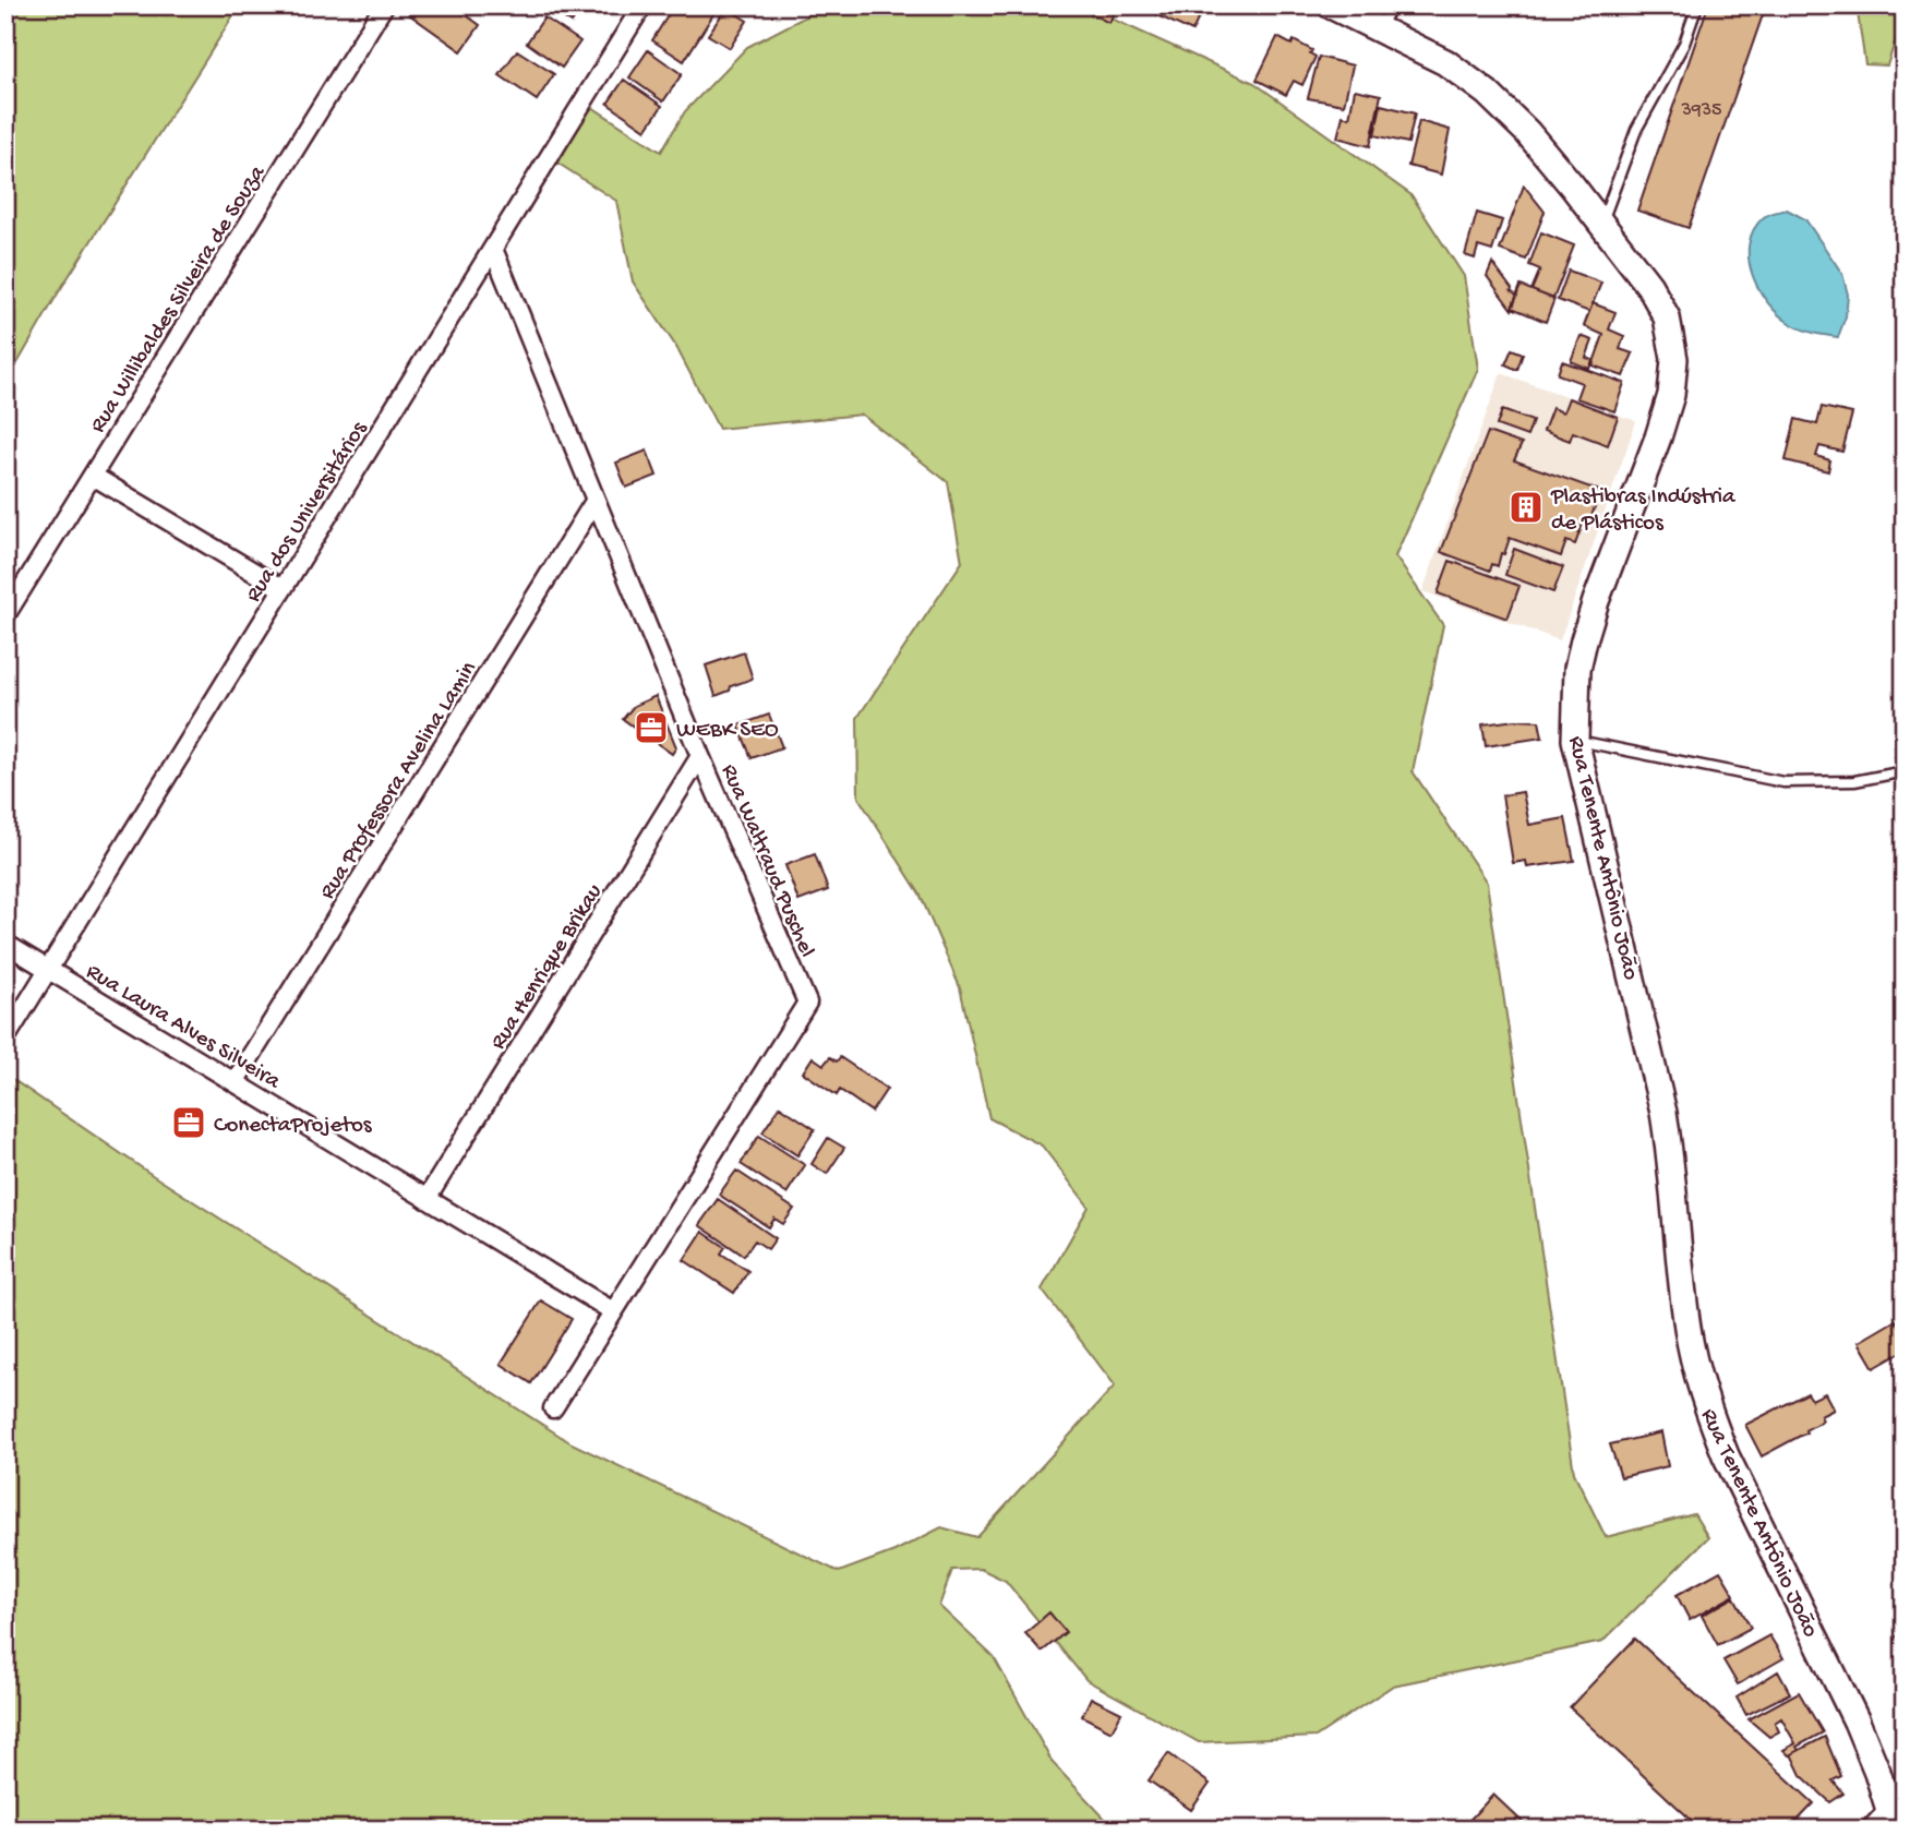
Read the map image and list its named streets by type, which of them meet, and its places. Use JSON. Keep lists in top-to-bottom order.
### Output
{
  "streets": {
    "street": [
      "Rua Willibaldes Silveira de Souza",
      "Rua dos Universitários",
      "Rua Professora Avelina Lamin",
      "Rua Tenente Antônio João",
      "Rua Waltraud Puschel",
      "Rua Henrique Brikau",
      "Rua Laura Alves Silveira"
    ]
  },
  "crossings": [
    ["Rua dos Universitários", "Rua Waltraud Puschel"],
    ["Rua dos Universitários", "Rua Laura Alves Silveira"],
    ["Rua Professora Avelina Lamin", "Rua Waltraud Puschel"],
    ["Rua Professora Avelina Lamin", "Rua Laura Alves Silveira"],
    ["Rua Waltraud Puschel", "Rua Henrique Brikau"],
    ["Rua Waltraud Puschel", "Rua Laura Alves Silveira"],
    ["Rua Henrique Brikau", "Rua Laura Alves Silveira"]
  ],
  "places": {
    "building": ["Plastibras Indústria de Plásticos"],
    "office": ["WEBK SEO", "ConectaProjetos"]
  },
  "house_numbers": ["3935"]
}
